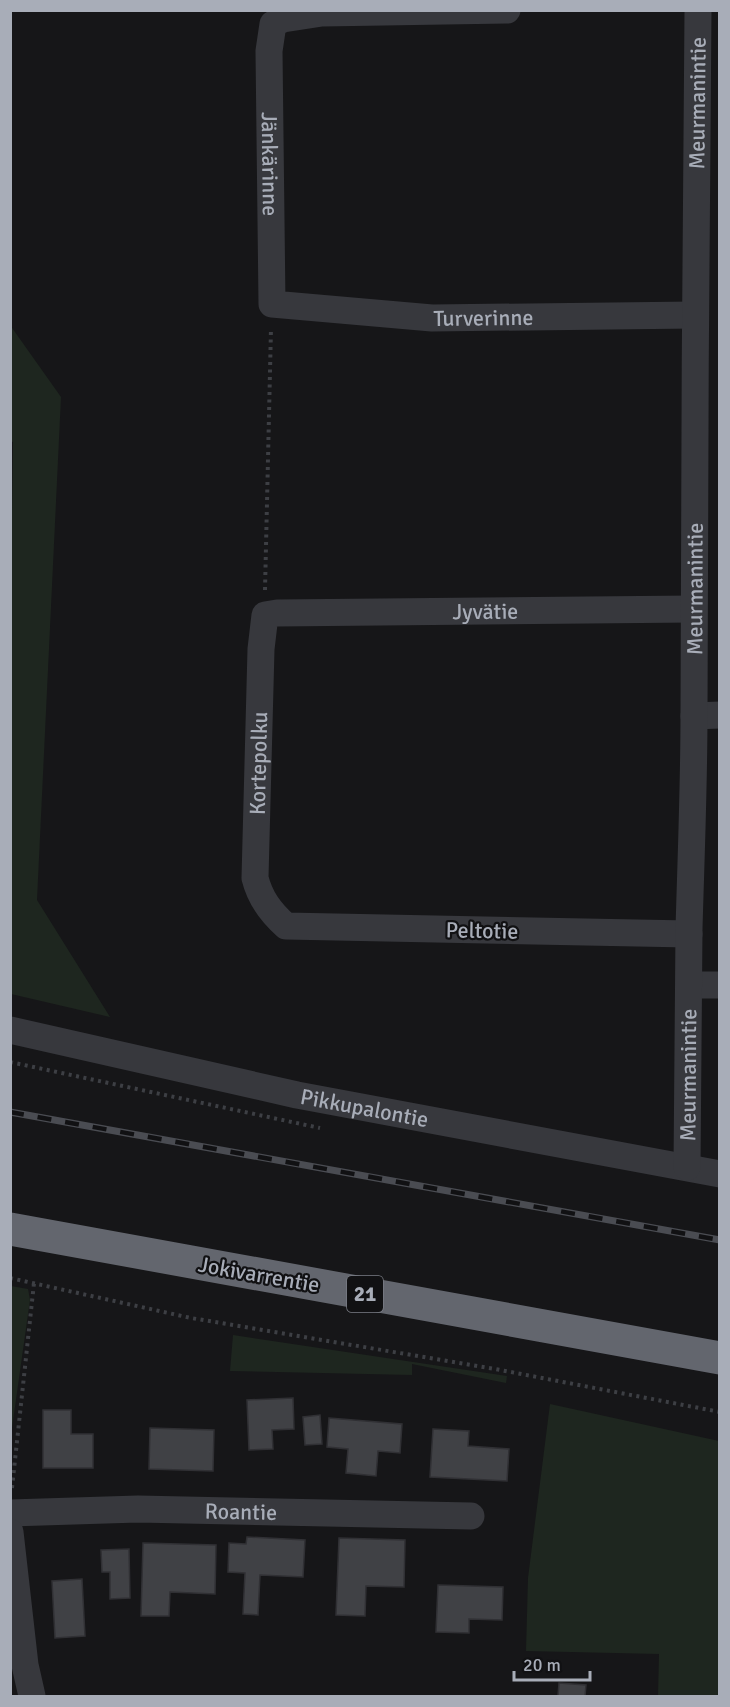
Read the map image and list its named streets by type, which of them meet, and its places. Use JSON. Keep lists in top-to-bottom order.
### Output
{
  "streets": {
    "highway": ["Jokivarrentie", "21"],
    "street": [
      "Meurmanintie",
      "Jänkärinne",
      "Turverinne",
      "Jyvätie",
      "Kortepolku",
      "Peltotie",
      "Pikkupalontie",
      "Roantie"
    ]
  },
  "crossings": [
    ["Meurmanintie", "Turverinne"],
    ["Meurmanintie", "Jyvätie"],
    ["Meurmanintie", "Peltotie"],
    ["Meurmanintie", "Pikkupalontie"],
    ["Jänkärinne", "Turverinne"],
    ["Jyvätie", "Kortepolku"],
    ["Kortepolku", "Peltotie"]
  ],
  "scale_bar": "20 m"
}
